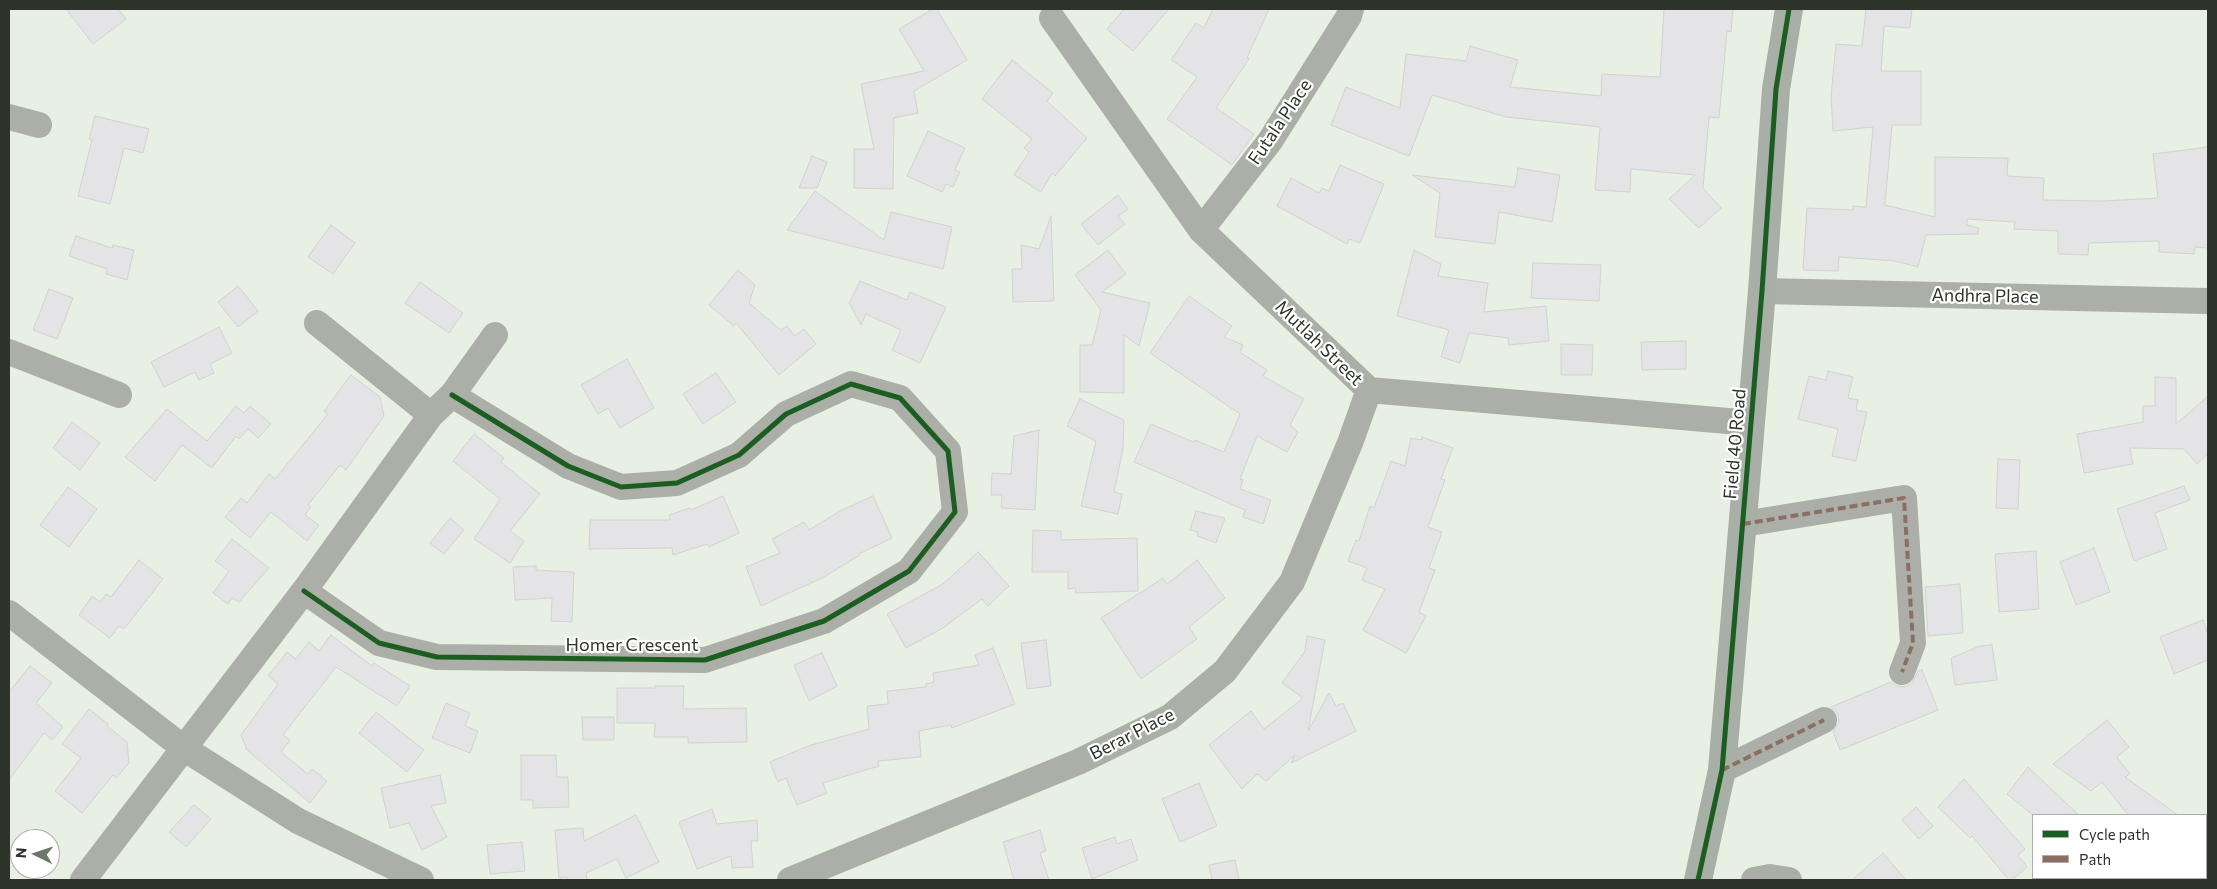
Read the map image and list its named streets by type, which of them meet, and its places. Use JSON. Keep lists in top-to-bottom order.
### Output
{
  "streets": {
    "street": [
      "Futala Place",
      "Andhra Place",
      "Mutlah Street",
      "Field 40 Road",
      "Homer Crescent",
      "Berar Place"
    ]
  },
  "crossings": [
    ["Futala Place", "Mutlah Street"],
    ["Andhra Place", "Field 40 Road"],
    ["Mutlah Street", "Field 40 Road"],
    ["Mutlah Street", "Berar Place"]
  ],
  "legend": ["Cycle path", "Path"],
  "north": "left"
}
